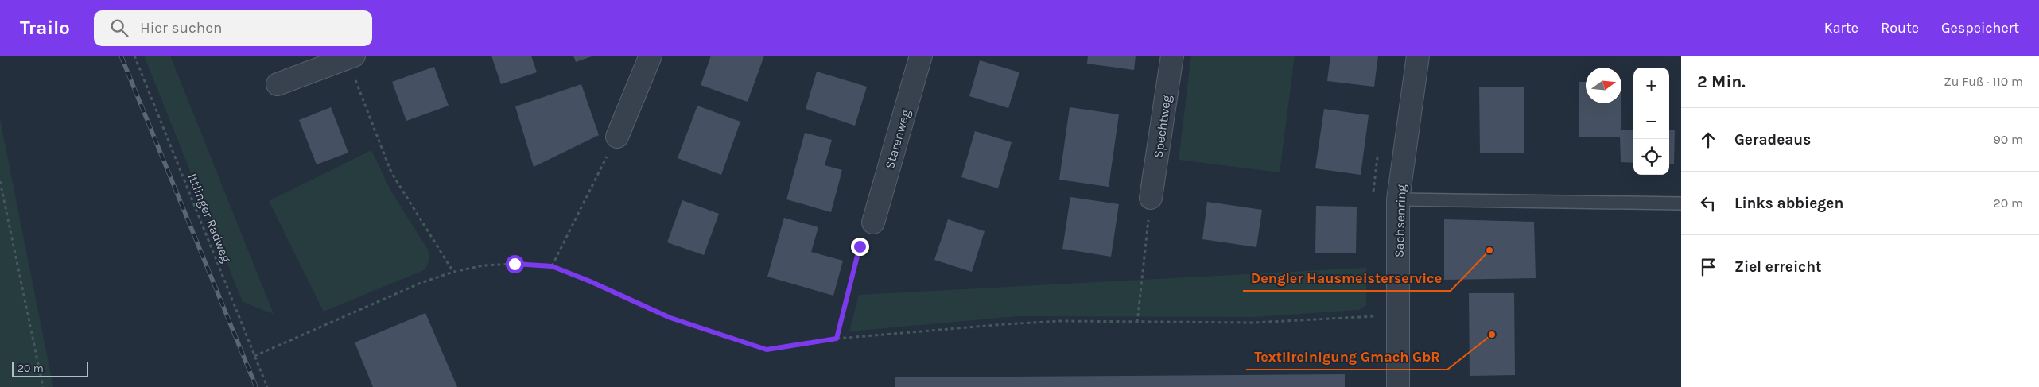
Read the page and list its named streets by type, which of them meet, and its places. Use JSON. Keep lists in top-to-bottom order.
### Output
{
  "streets": {
    "street": ["Spechtweg", "Starenweg", "Sachsenring"],
    "path": ["Ittlinger Radweg"]
  },
  "places": ["Dengler Hausmeisterservice", "Textilreinigung Gmach GbR"],
  "scale_bar": "20 m",
  "north": "right",
  "page": {
    "header": "Trailo",
    "search": "Hier suchen",
    "nav": ["Karte", "Route", "Gespeichert"],
    "heading": ["2 Min.", "Zu Fuß · 110 m"],
    "map_buttons": ["+", "−"],
    "list": [
      ["Geradeaus", "90 m"],
      ["Links abbiegen", "20 m"],
      "Ziel erreicht"
    ],
    "scale": "20 m"
  }
}
